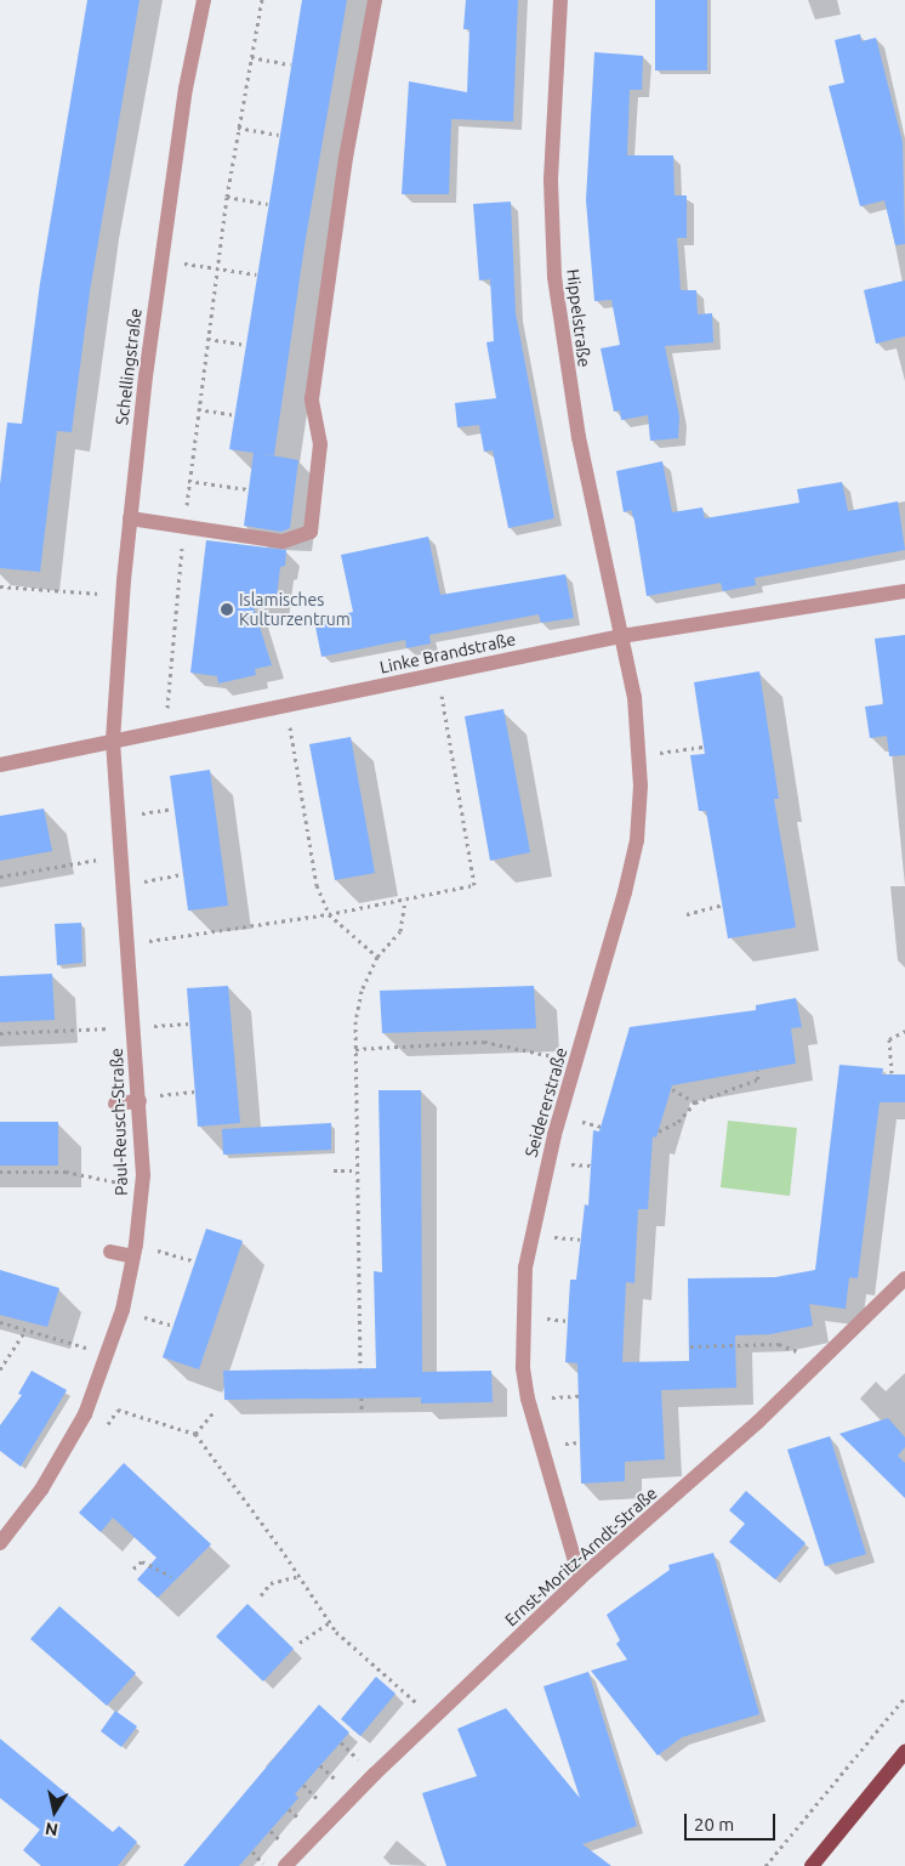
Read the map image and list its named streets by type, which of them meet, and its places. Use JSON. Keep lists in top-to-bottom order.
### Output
{
  "streets": {
    "street": [
      "Hippelstraße",
      "Schellingstraße",
      "Linke Brandstraße",
      "Seidererstraße",
      "Paul-Reusch-Straße",
      "Ernst-Moritz-Arndt-Straße"
    ]
  },
  "crossings": [
    ["Hippelstraße", "Linke Brandstraße"],
    ["Hippelstraße", "Seidererstraße"],
    ["Schellingstraße", "Linke Brandstraße"],
    ["Schellingstraße", "Paul-Reusch-Straße"],
    ["Linke Brandstraße", "Seidererstraße"],
    ["Linke Brandstraße", "Paul-Reusch-Straße"],
    ["Seidererstraße", "Ernst-Moritz-Arndt-Straße"]
  ],
  "places": ["Islamisches Kulturzentrum"],
  "scale_bar": "20 m",
  "north": "bottom"
}
